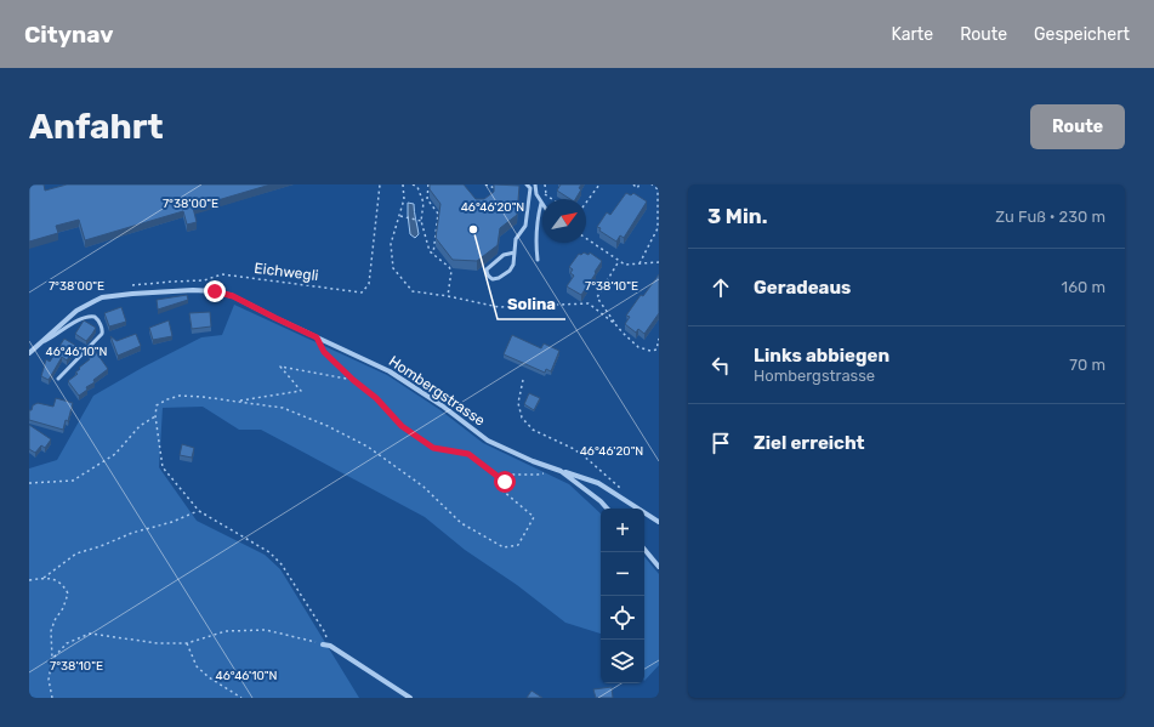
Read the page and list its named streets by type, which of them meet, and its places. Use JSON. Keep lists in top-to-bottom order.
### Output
{
  "streets": {
    "street": ["Hombergstrasse"],
    "path": ["Eichwegli"]
  },
  "places": ["Solina"],
  "north": "top right",
  "page": {
    "header": "Citynav",
    "nav": ["Karte", "Route", "Gespeichert"],
    "buttons": "Route",
    "title": "Anfahrt",
    "heading": ["3 Min.", "Zu Fuß · 230 m"],
    "list": [
      ["Geradeaus", "160 m"],
      ["Links abbiegen", "Hombergstrasse", "70 m"],
      "Ziel erreicht"
    ],
    "map_buttons": ["+", "−"]
  },
  "coordinates": [
    "7°38'00\"E",
    "46°46'20\"N",
    "7°38'10\"E",
    "46°46'10\"N"
  ]
}
